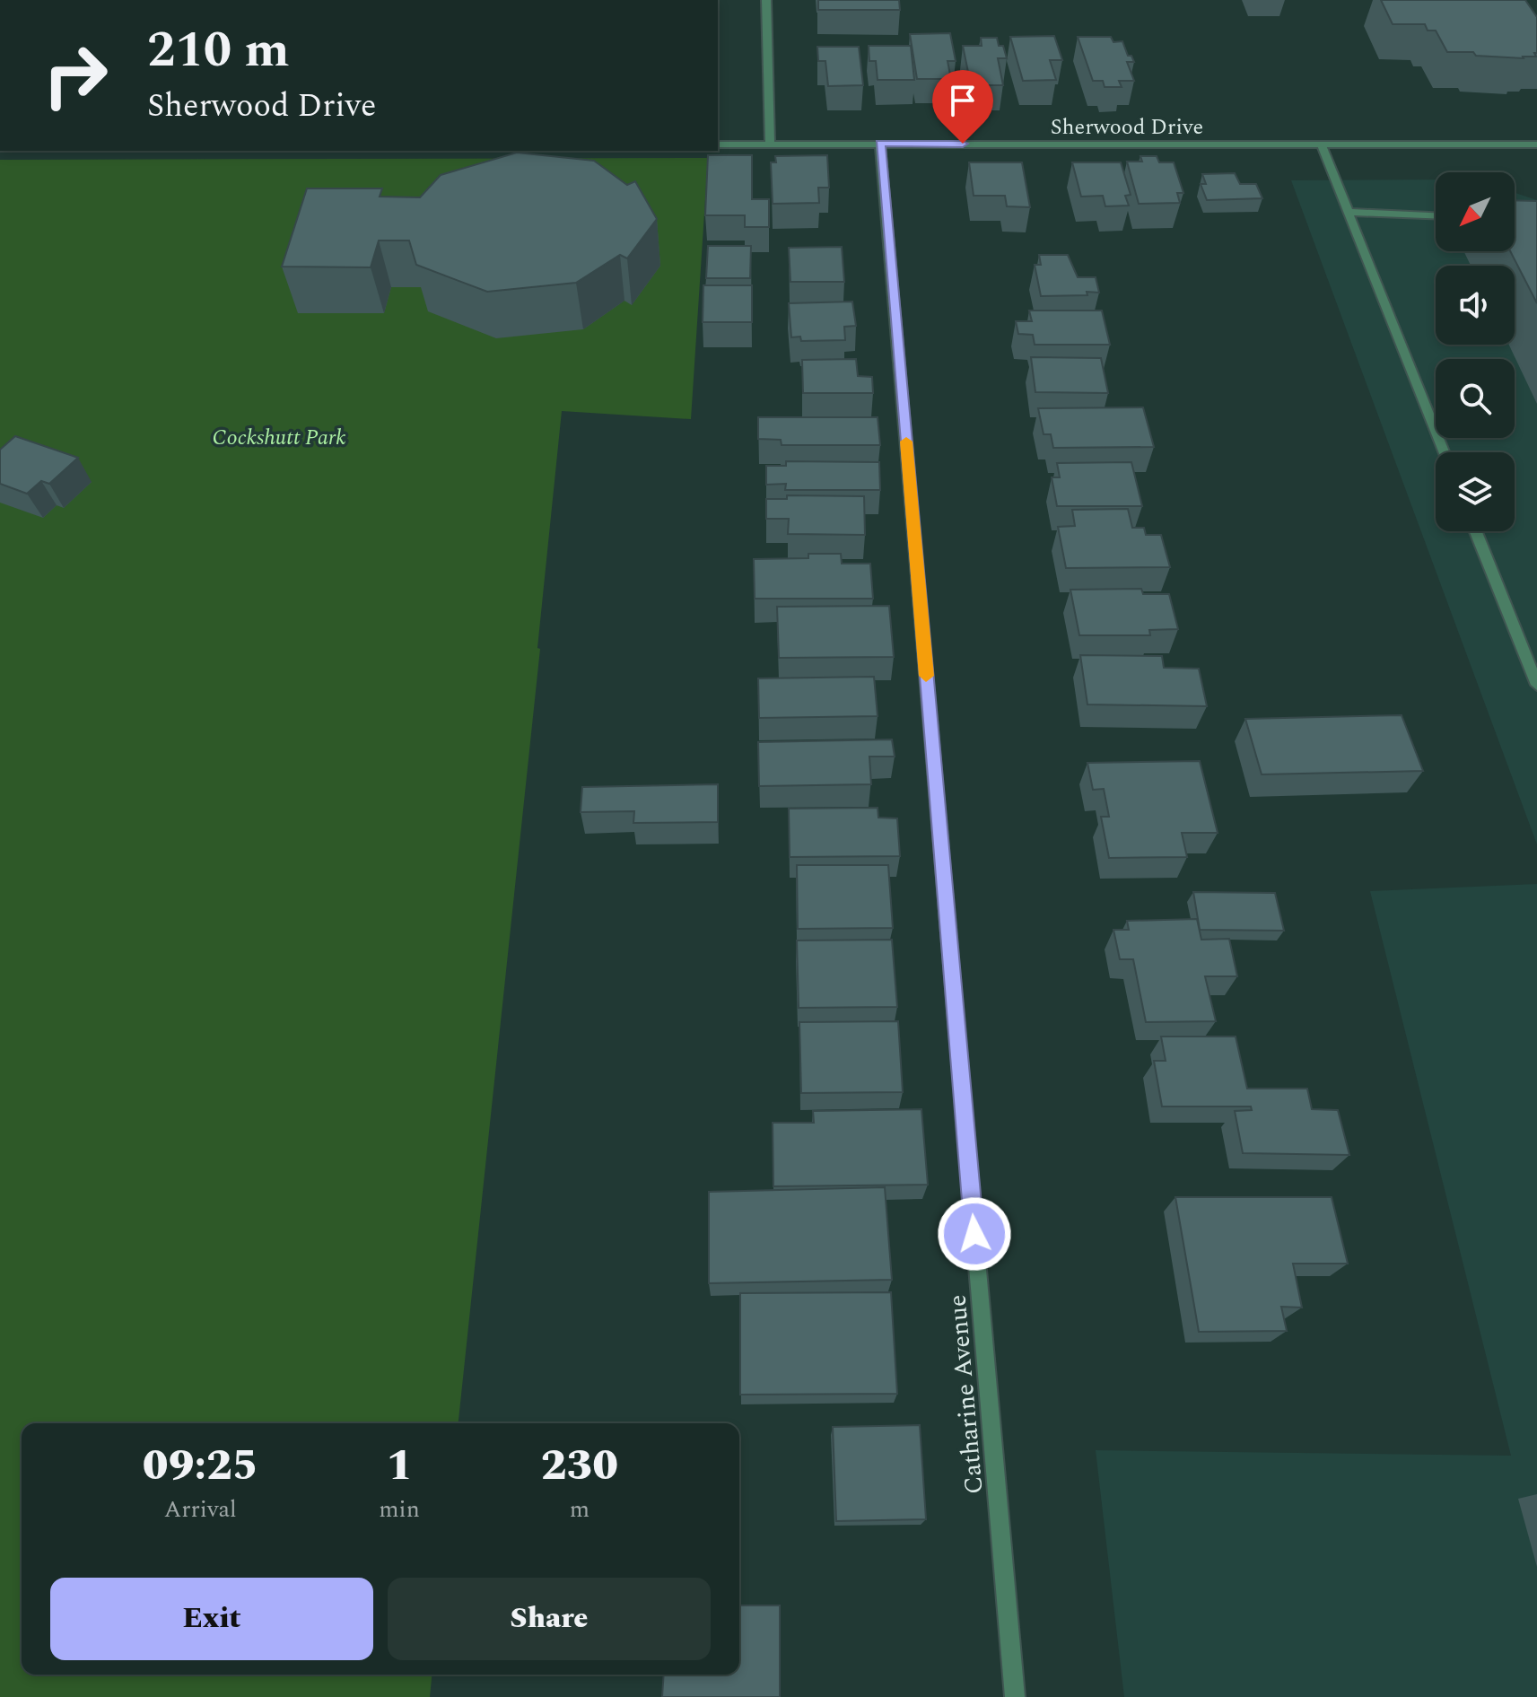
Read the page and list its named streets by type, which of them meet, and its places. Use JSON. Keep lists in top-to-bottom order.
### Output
{
  "streets": {
    "street": ["Sherwood Drive", "Catharine Avenue"]
  },
  "crossings": [
    ["Sherwood Drive", "Catharine Avenue"]
  ],
  "parks": ["Cockshutt Park"],
  "north": "bottom left",
  "page": {
    "turn": ["210 m", "Sherwood Drive"],
    "eta": [
      "09:25",
      "Arrival",
      "1",
      "min",
      "230",
      "m"
    ],
    "buttons": ["Exit", "Share"]
  }
}
